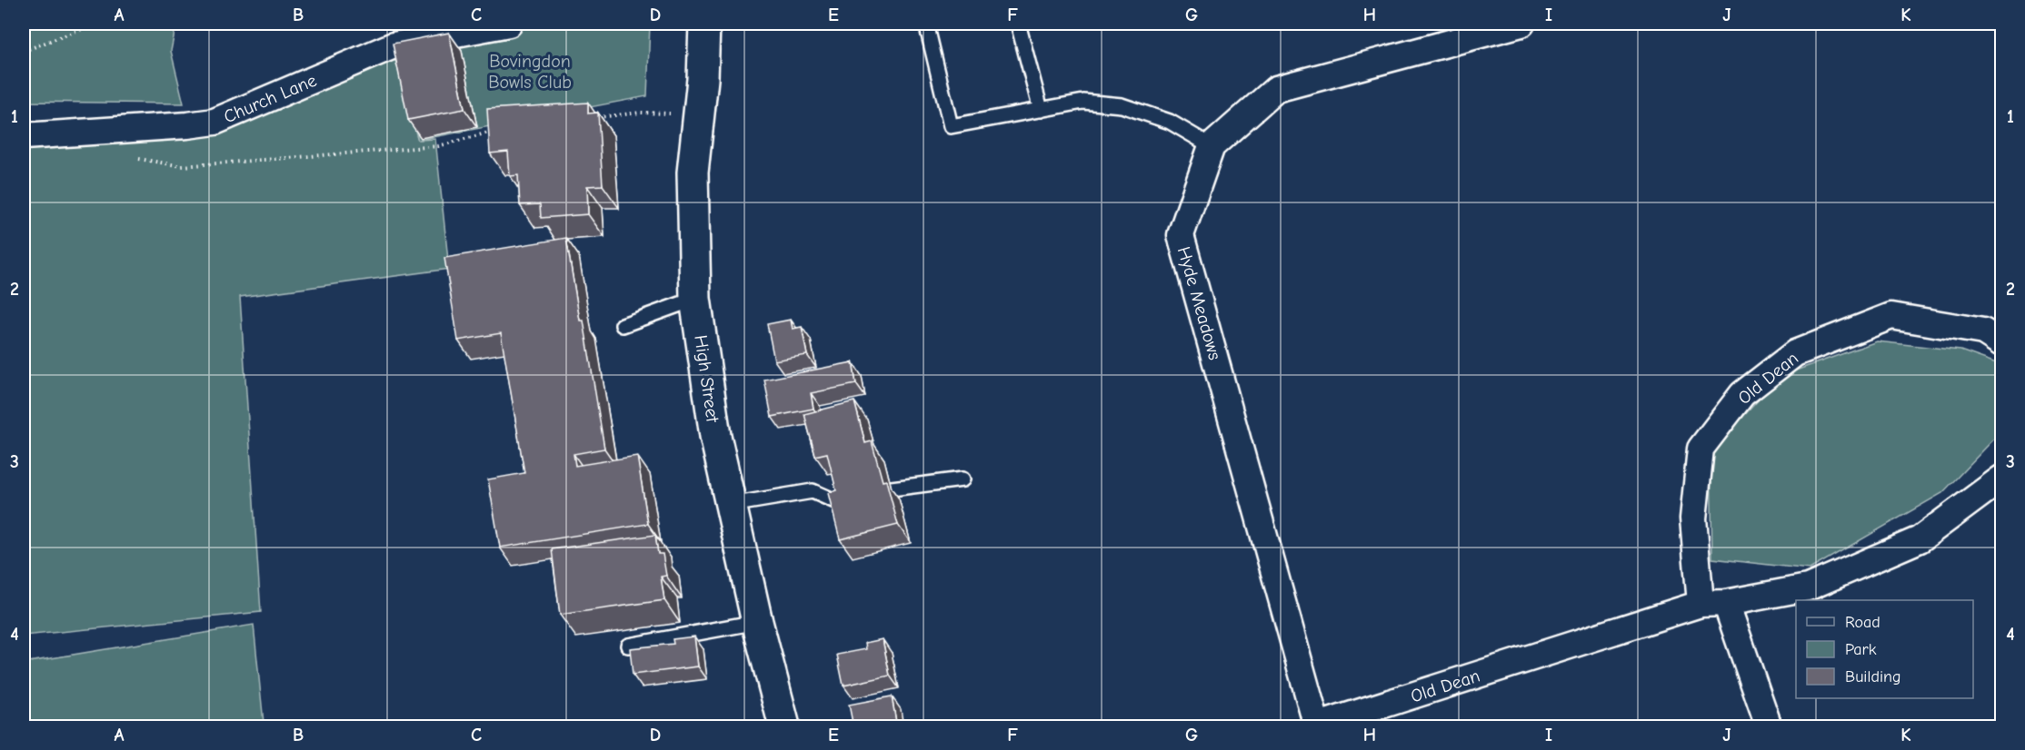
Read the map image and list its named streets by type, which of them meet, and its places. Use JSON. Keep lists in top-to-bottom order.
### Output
{
  "streets": {
    "street": [
      "Church Lane",
      "Hyde Meadows",
      "Old Dean",
      "High Street"
    ]
  },
  "crossings": [
    ["Hyde Meadows", "Old Dean"]
  ],
  "parks": ["Bovingdon Bowls Club"],
  "legend": ["Road", "Park", "Building"],
  "grid": {
    "columns": [
      "A",
      "B",
      "C",
      "D",
      "E",
      "F",
      "G",
      "H",
      "I",
      "J",
      "K"
    ],
    "rows": [
      "1",
      "2",
      "3",
      "4"
    ]
  }
}
